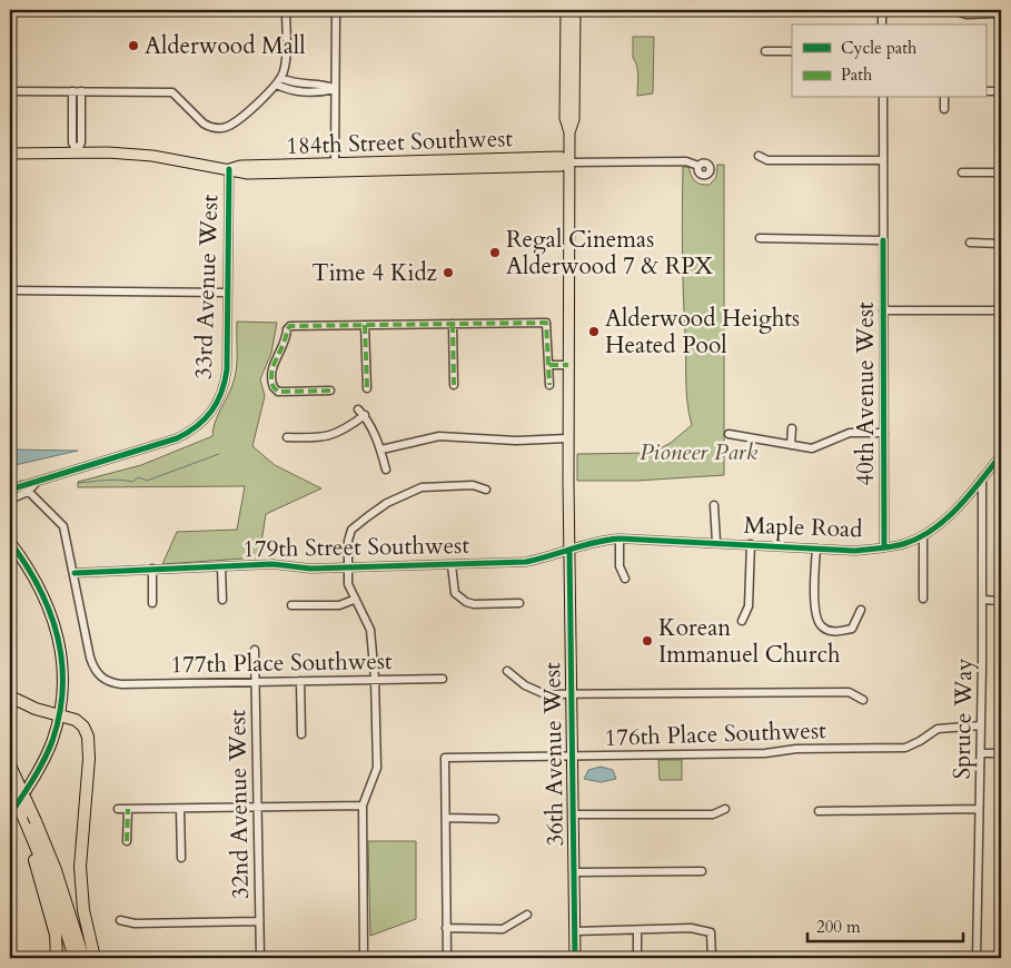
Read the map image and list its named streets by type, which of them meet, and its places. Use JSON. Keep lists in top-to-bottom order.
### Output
{
  "streets": {
    "main road": ["184th Street Southwest", "36th Avenue West"],
    "street": [
      "33rd Avenue West",
      "40th Avenue West",
      "Maple Road",
      "179th Street Southwest",
      "177th Place Southwest",
      "Spruce Way",
      "176th Place Southwest",
      "32nd Avenue West"
    ]
  },
  "crossings": [
    ["184th Street Southwest", "33rd Avenue West"],
    ["184th Street Southwest", "36th Avenue West"],
    ["40th Avenue West", "Maple Road"],
    ["Maple Road", "179th Street Southwest"],
    ["Maple Road", "Spruce Way"],
    ["Maple Road", "36th Avenue West"],
    ["179th Street Southwest", "177th Place Southwest"],
    ["179th Street Southwest", "36th Avenue West"],
    ["177th Place Southwest", "32nd Avenue West"],
    ["Spruce Way", "176th Place Southwest"],
    ["176th Place Southwest", "36th Avenue West"]
  ],
  "parks": ["Pioneer Park"],
  "places": [
    "Alderwood Mall",
    "Regal Cinemas Alderwood 7 & RPX",
    "Time 4 Kidz",
    "Alderwood Heights Heated Pool",
    "Korean Immanuel Church"
  ],
  "legend": ["Cycle path", "Path"],
  "scale_bar": "200 m"
}
